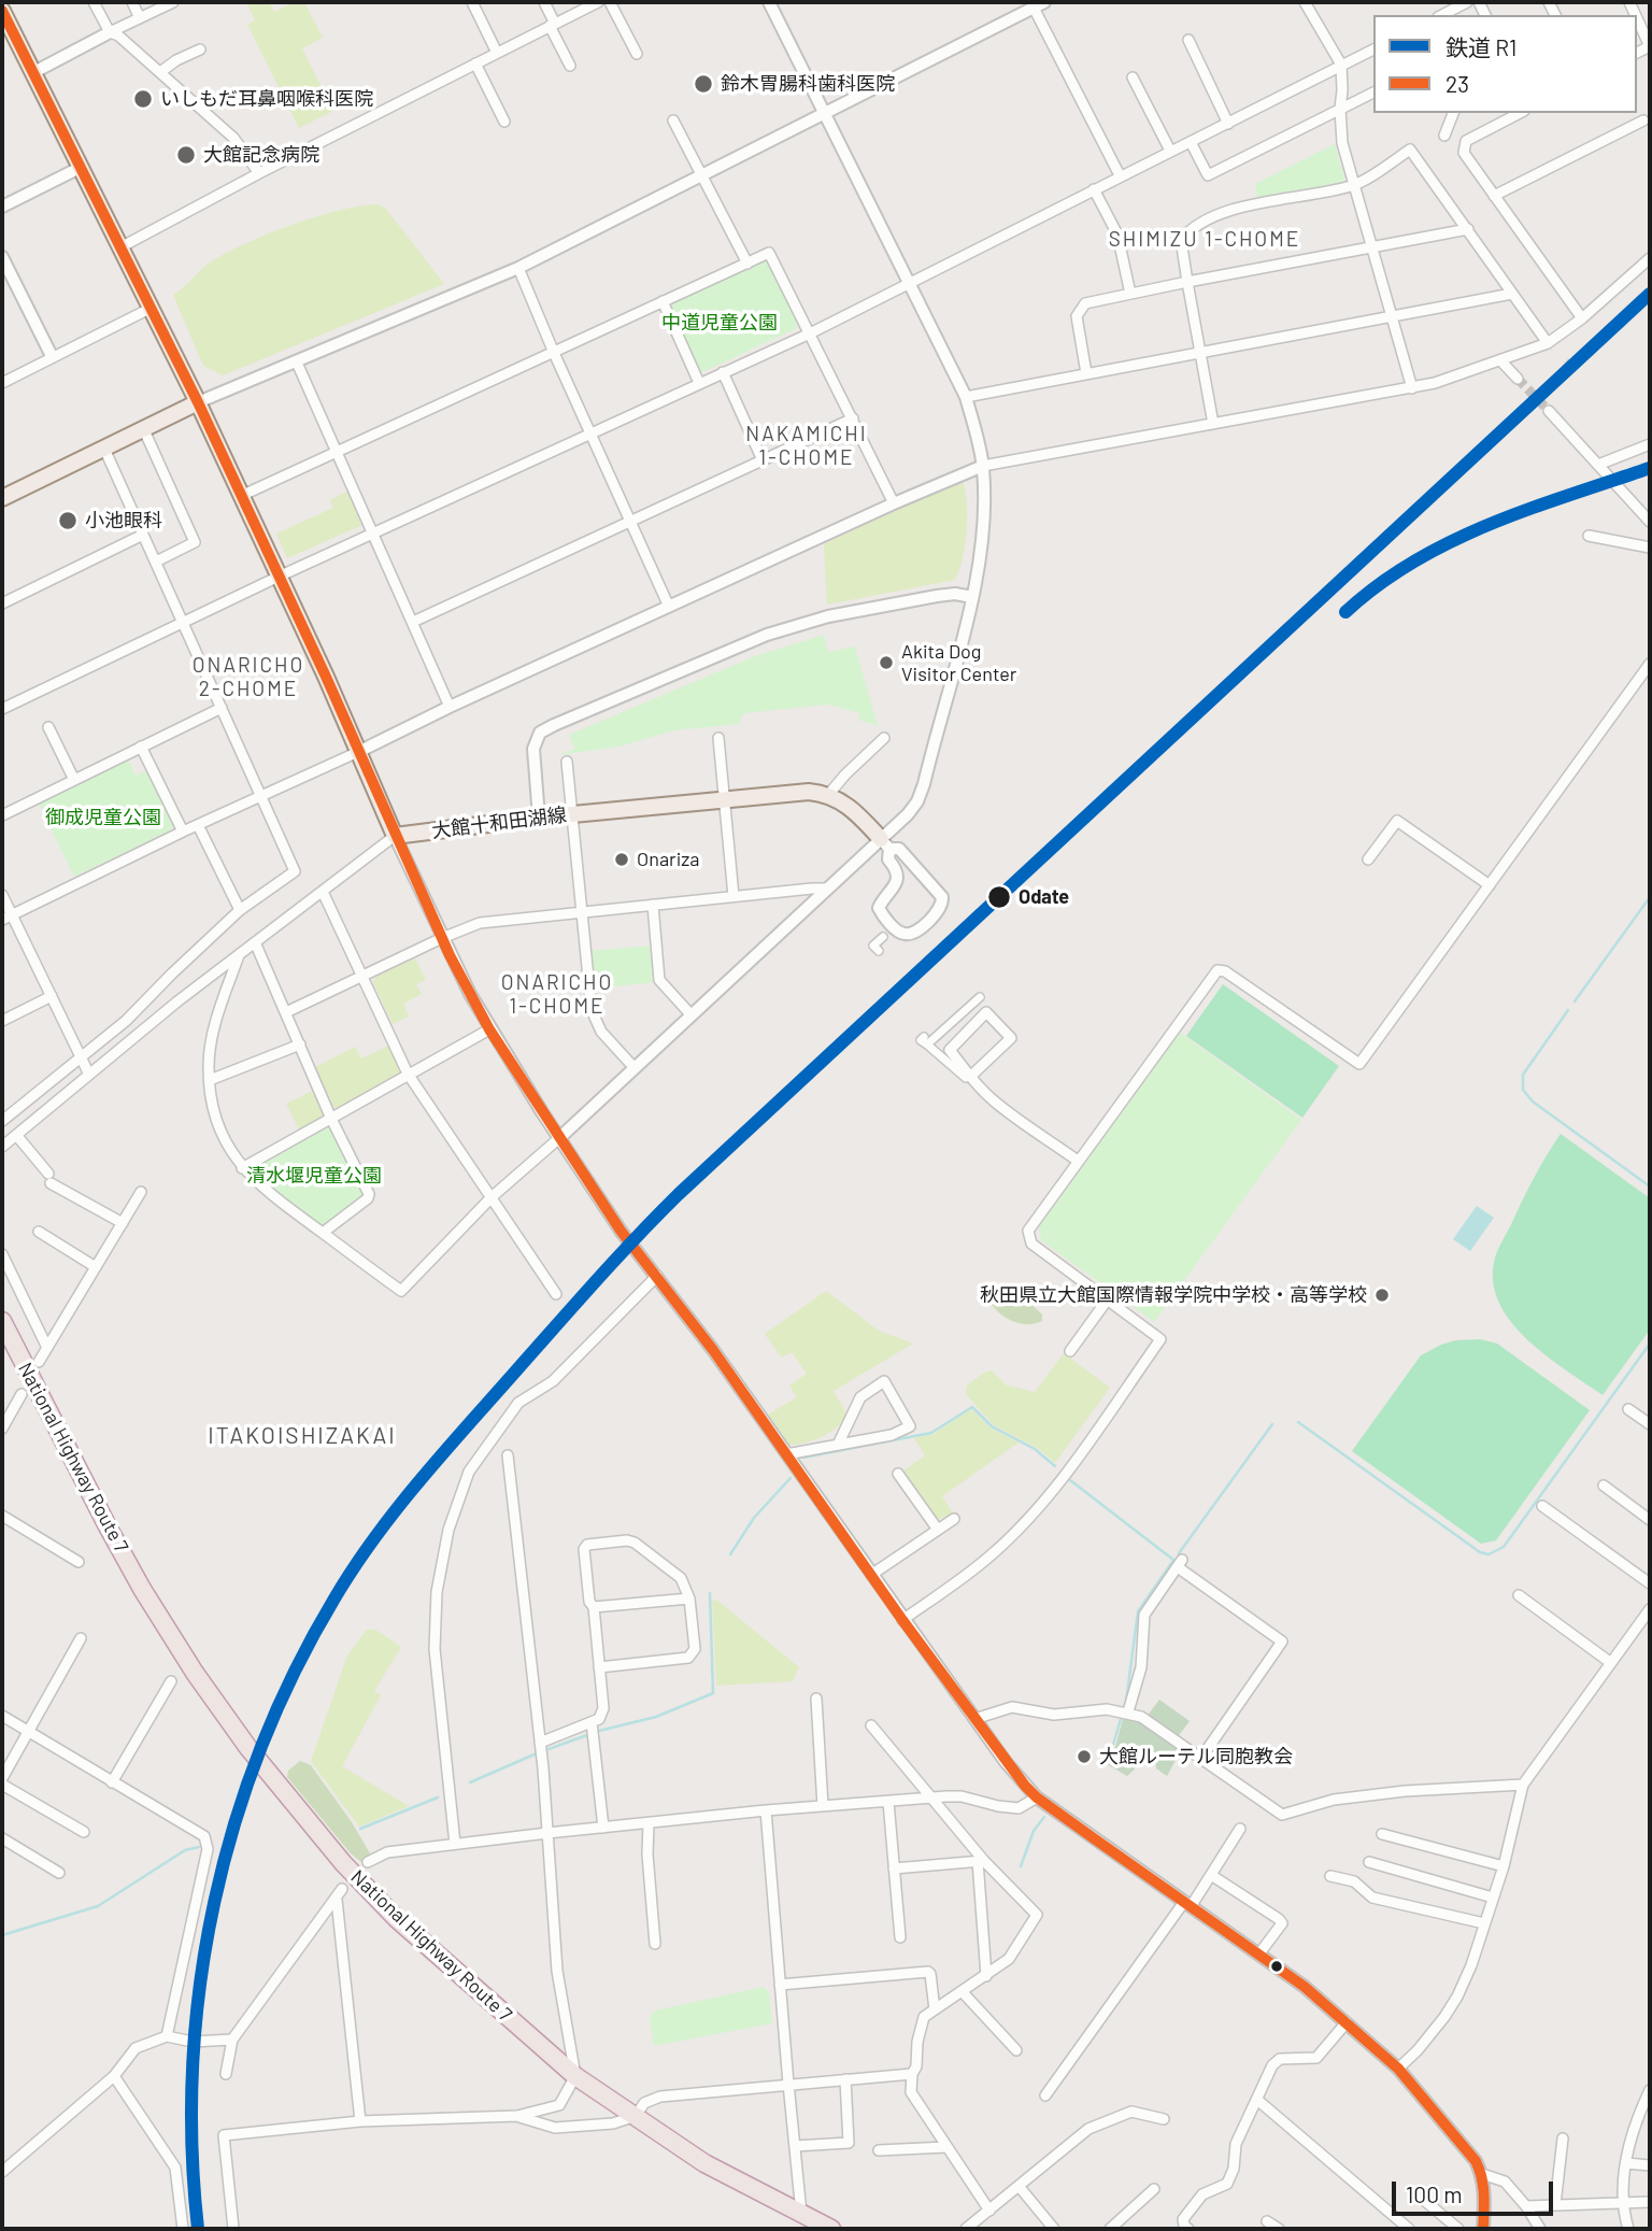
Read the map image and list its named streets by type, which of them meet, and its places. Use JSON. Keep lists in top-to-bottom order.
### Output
{
  "streets": {
    "highway": ["National Highway Route 7"],
    "main road": ["大館十和田湖線"]
  },
  "districts": [
    "SHIMIZU 1-CHOME",
    "NAKAMICHI 1-CHOME",
    "ONARICHO 2-CHOME",
    "ONARICHO 1-CHOME",
    "ITAKOISHIZAKAI"
  ],
  "parks": ["中道児童公園", "御成児童公園", "清水堰児童公園"],
  "places": [
    "鈴木胃腸科歯科医院",
    "いしもだ耳鼻咽喉科医院",
    "大館記念病院",
    "小池眼科",
    "Akita Dog Visitor Center",
    "Onariza",
    "Odate",
    "秋田県立大館国際情報学院中学校・高等学校",
    "大館ルーテル同胞教会"
  ],
  "lines": ["transit line 23", "rail line R1"],
  "legend": ["鉄道 R1", "23"],
  "scale_bar": "100 m"
}
